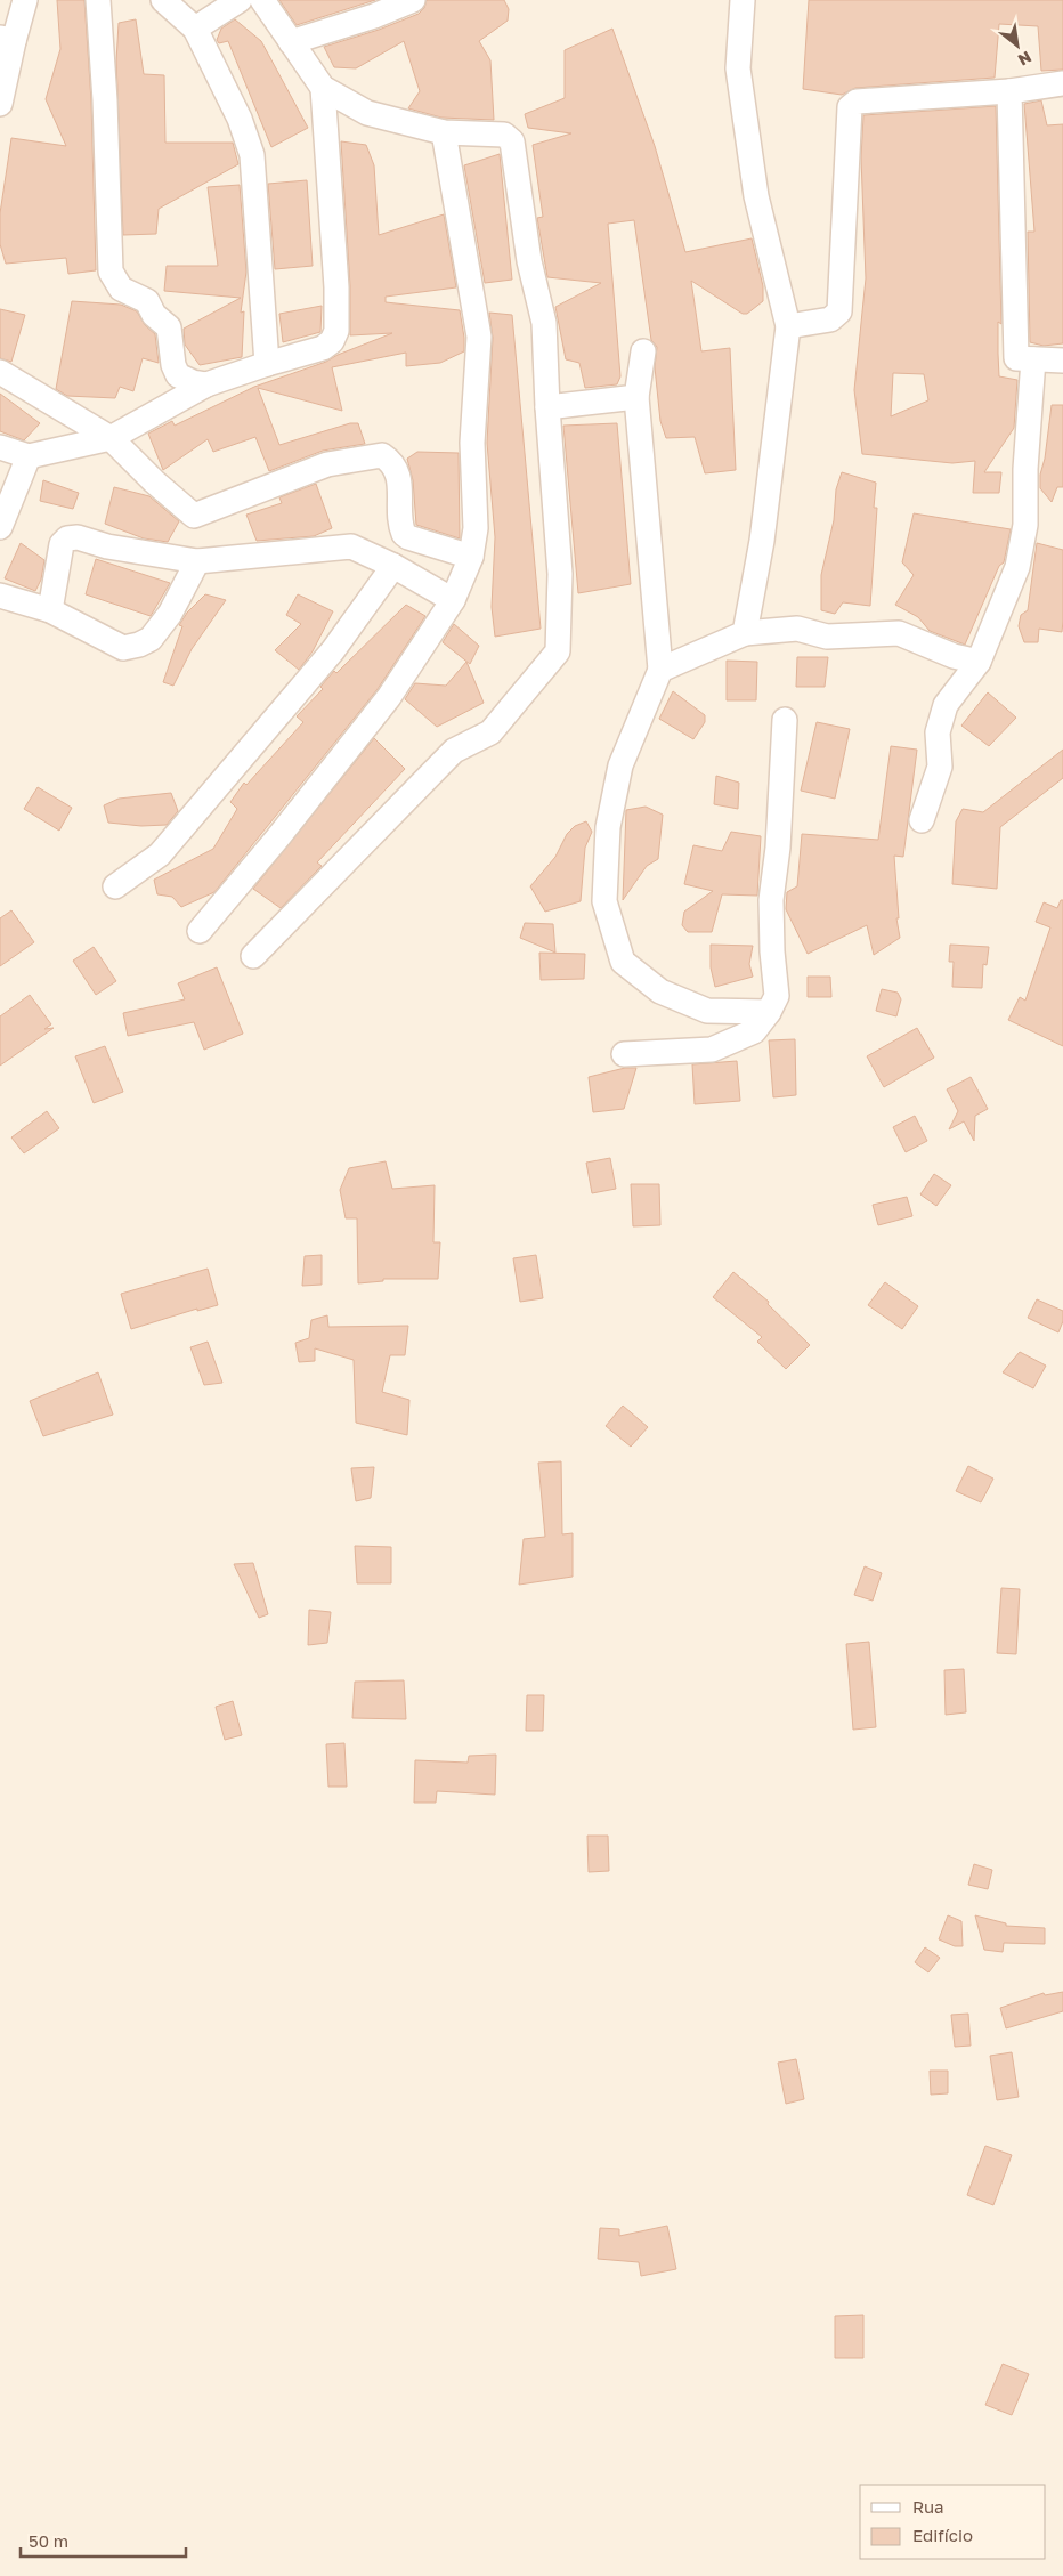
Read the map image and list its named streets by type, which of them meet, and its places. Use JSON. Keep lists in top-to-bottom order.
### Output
{
  "legend": ["Rua", "Edifício"],
  "scale_bar": "50 m",
  "north": "bottom right"
}
